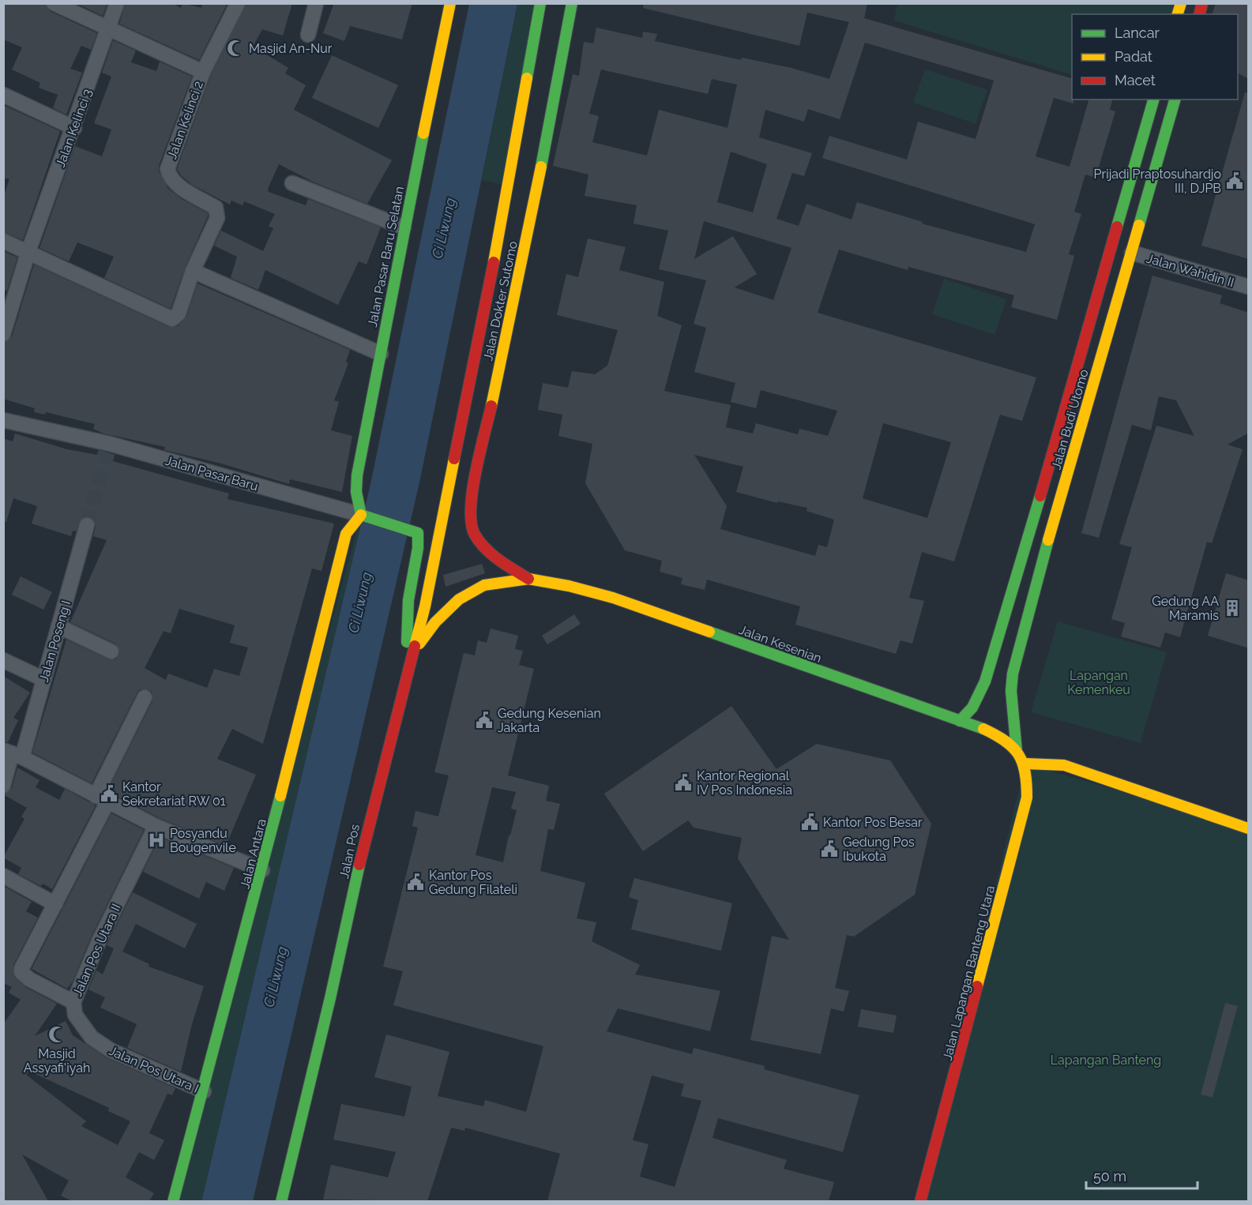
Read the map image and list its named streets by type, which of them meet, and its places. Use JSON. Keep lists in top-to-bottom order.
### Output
{
  "streets": {
    "main road": [
      "Jalan Pasar Baru Selatan",
      "Jalan Dokter Sutomo",
      "Jalan Budi Utomo",
      "Jalan Pasar Baru",
      "Jalan Kesenian",
      "Jalan Pos",
      "Jalan Antara",
      "Jalan Lapangan Banteng Utara"
    ],
    "street": [
      "Jalan Kelinci 2",
      "Jalan Kelinci 3",
      "Jalan Wahidin II",
      "Jalan Poseng I",
      "Jalan Pos Utara II",
      "Jalan Pos Utara I"
    ]
  },
  "crossings": [
    ["Jalan Pasar Baru Selatan", "Jalan Pasar Baru"],
    ["Jalan Pasar Baru Selatan", "Jalan Antara"],
    ["Jalan Wahidin II", "Jalan Budi Utomo"],
    ["Jalan Dokter Sutomo", "Jalan Kesenian"],
    ["Jalan Dokter Sutomo", "Jalan Pos"],
    ["Jalan Budi Utomo", "Jalan Kesenian"],
    ["Jalan Pasar Baru", "Jalan Pos"],
    ["Jalan Pasar Baru", "Jalan Antara"],
    ["Jalan Antara", "Jalan Pos Utara I"],
    ["Jalan Pos Utara II", "Jalan Pos Utara I"]
  ],
  "water": ["Ci Liwung"],
  "parks": ["Lapangan Kemenkeu", "Lapangan Banteng"],
  "places": {
    "mosque": ["Masjid An-Nur", "Masjid Assyafi'iyah"],
    "public building": [
      "Prijadi Praptosuhardjo III, DJPB",
      "Gedung Kesenian Jakarta",
      "Kantor Regional IV Pos Indonesia",
      "Kantor Sekretariat RW 01",
      "Kantor Pos Besar",
      "Gedung Pos Ibukota",
      "Kantor Pos Gedung Filateli"
    ],
    "building": ["Gedung AA Maramis"],
    "hospital": ["Posyandu Bougenvile"]
  },
  "legend": ["Lancar", "Padat", "Macet"],
  "scale_bar": "50 m"
}
